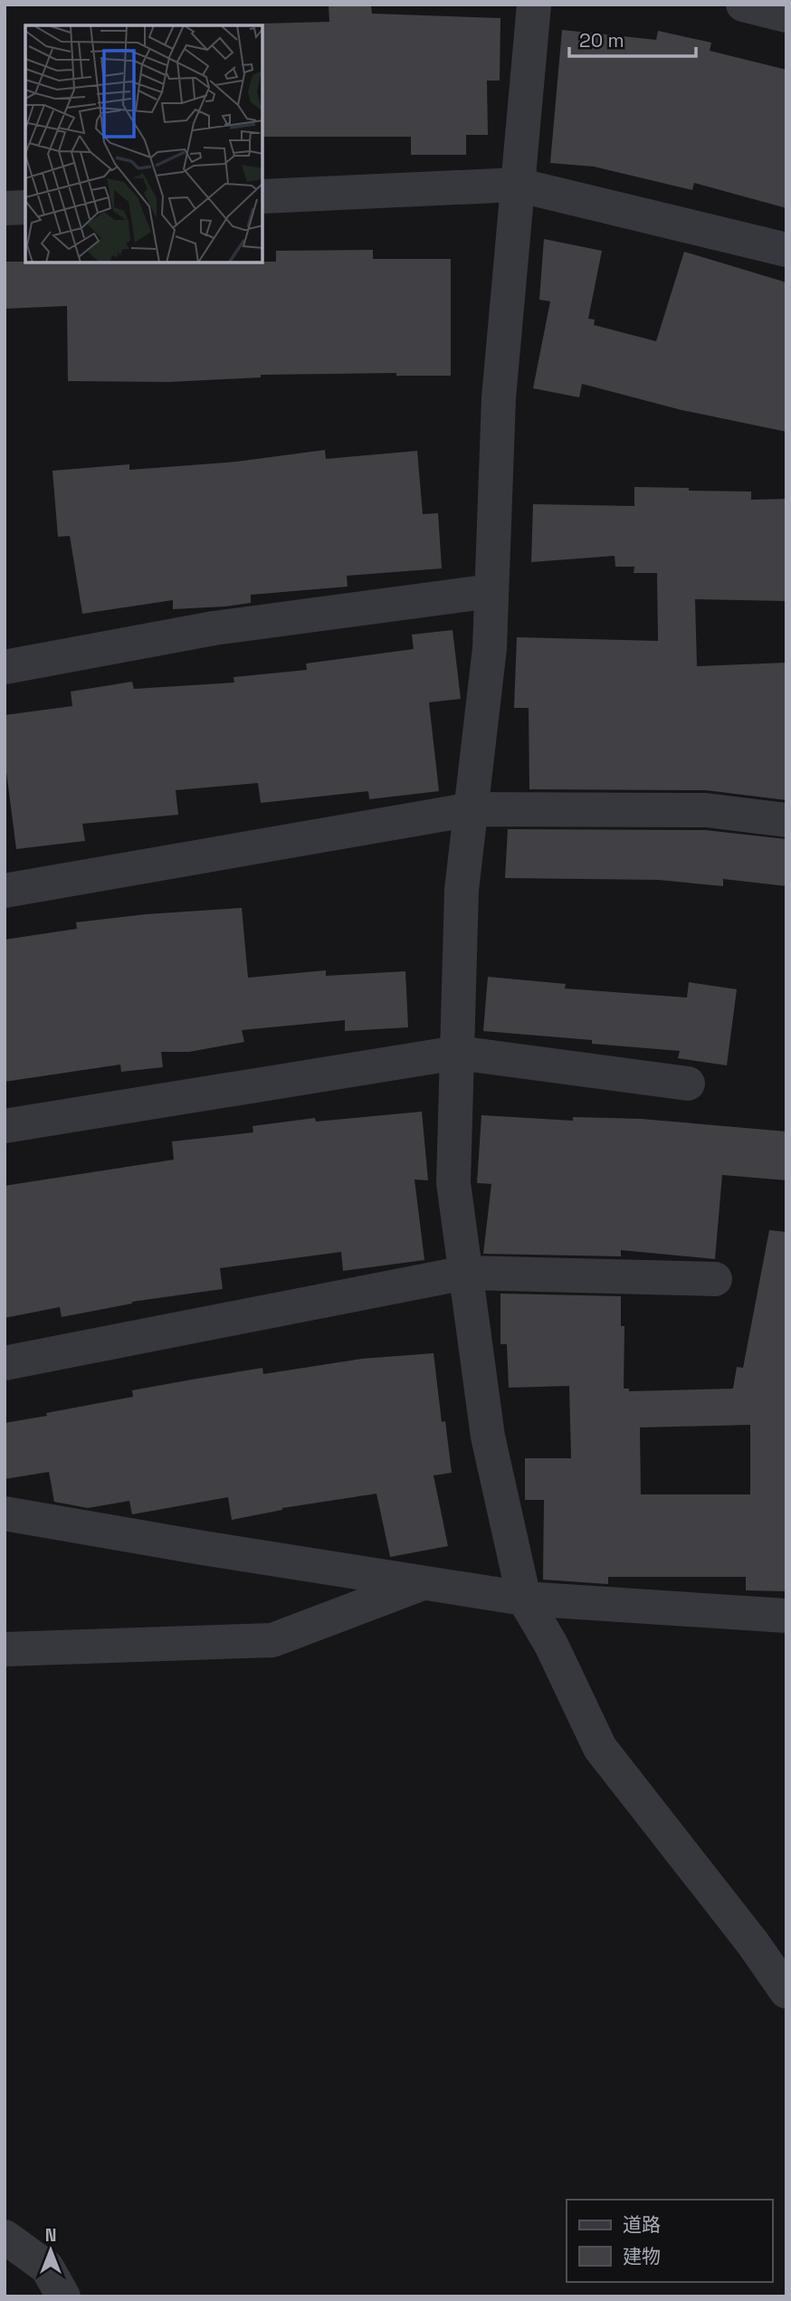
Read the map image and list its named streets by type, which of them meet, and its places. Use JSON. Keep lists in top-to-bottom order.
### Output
{
  "legend": ["道路", "建物"],
  "scale_bar": "20 m",
  "north": "top"
}
